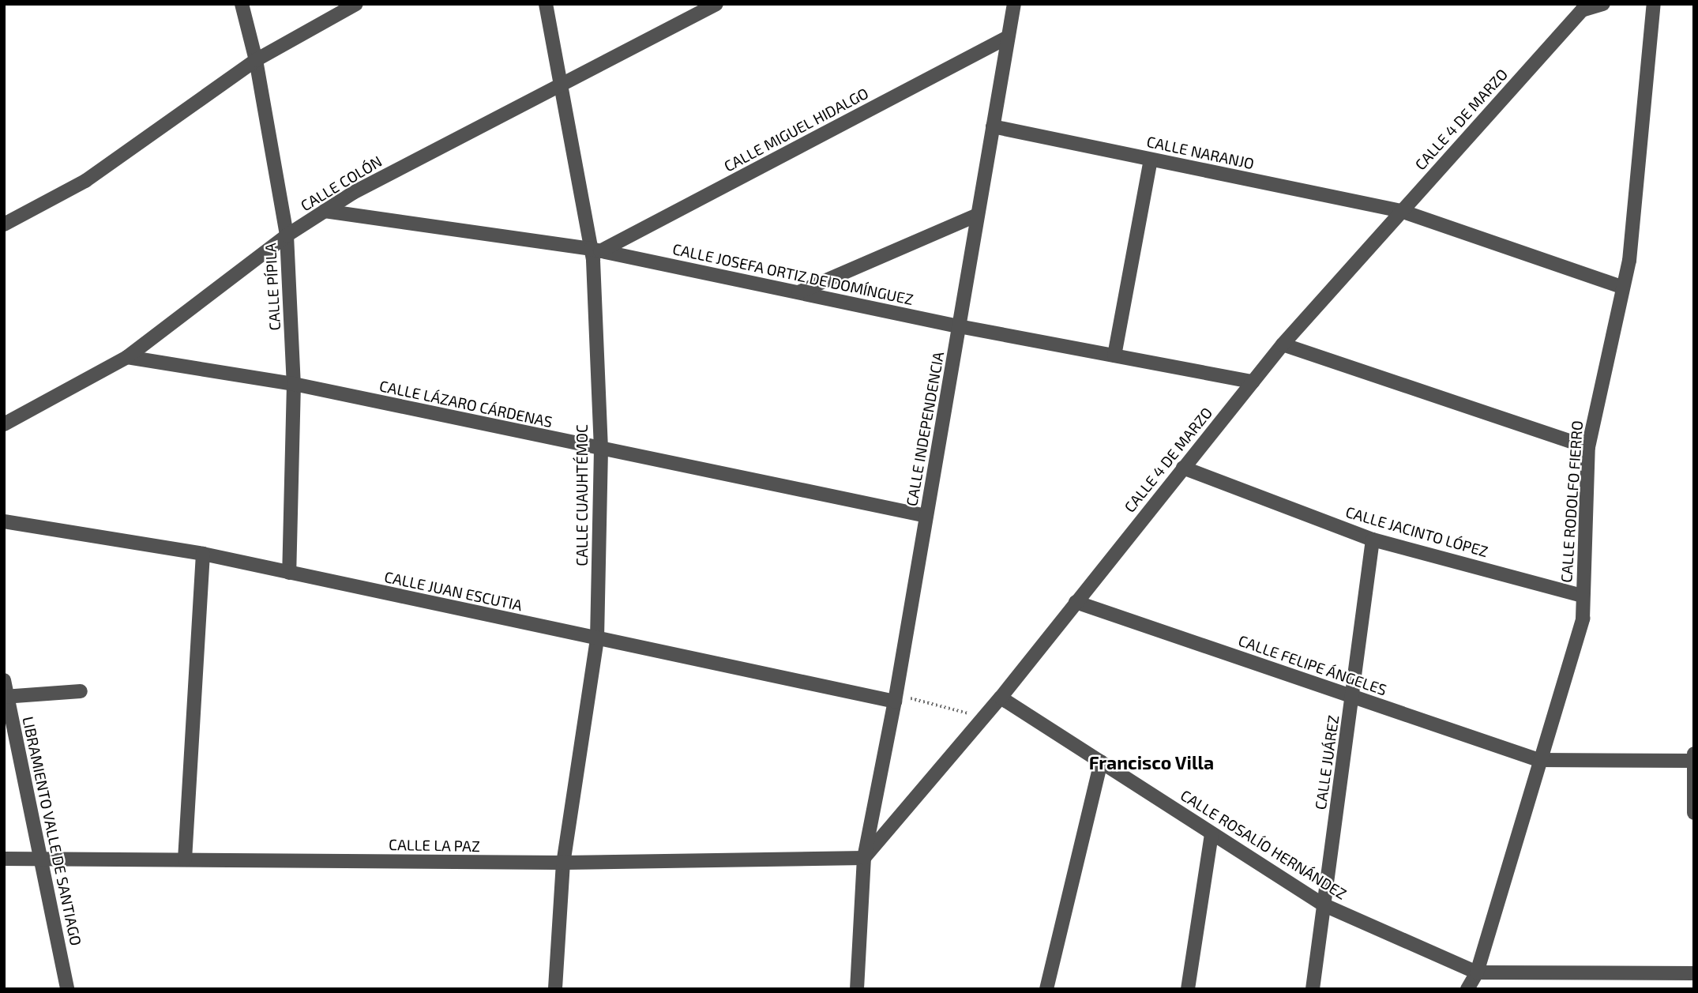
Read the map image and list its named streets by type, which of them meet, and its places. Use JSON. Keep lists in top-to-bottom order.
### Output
{
  "streets": {
    "street": [
      "CALLE 4 DE MARZO",
      "CALLE MIGUEL HIDALGO",
      "CALLE NARANJO",
      "CALLE COLÓN",
      "CALLE JOSEFA ORTIZ DE DOMÍNGUEZ",
      "CALLE PÍPILA",
      "CALLE LÁZARO CÁRDENAS",
      "CALLE INDEPENDENCIA",
      "CALLE CUAUHTÉMOC",
      "CALLE RODOLFO FIERRO",
      "CALLE JACINTO LÓPEZ",
      "CALLE JUAN ESCUTIA",
      "CALLE FELIPE ÁNGELES",
      "CALLE JUÁREZ",
      "LIBRAMIENTO VALLE DE SANTIAGO",
      "CALLE ROSALÍO HERNÁNDEZ",
      "CALLE LA PAZ"
    ]
  },
  "crossings": [
    ["CALLE 4 DE MARZO", "CALLE NARANJO"],
    ["CALLE 4 DE MARZO", "CALLE JOSEFA ORTIZ DE DOMÍNGUEZ"],
    ["CALLE 4 DE MARZO", "CALLE INDEPENDENCIA"],
    ["CALLE 4 DE MARZO", "CALLE JACINTO LÓPEZ"],
    ["CALLE 4 DE MARZO", "CALLE FELIPE ÁNGELES"],
    ["CALLE 4 DE MARZO", "CALLE ROSALÍO HERNÁNDEZ"],
    ["CALLE 4 DE MARZO", "CALLE LA PAZ"],
    ["CALLE MIGUEL HIDALGO", "CALLE JOSEFA ORTIZ DE DOMÍNGUEZ"],
    ["CALLE MIGUEL HIDALGO", "CALLE INDEPENDENCIA"],
    ["CALLE MIGUEL HIDALGO", "CALLE CUAUHTÉMOC"],
    ["CALLE NARANJO", "CALLE INDEPENDENCIA"],
    ["CALLE NARANJO", "CALLE RODOLFO FIERRO"],
    ["CALLE COLÓN", "CALLE JOSEFA ORTIZ DE DOMÍNGUEZ"],
    ["CALLE COLÓN", "CALLE PÍPILA"],
    ["CALLE COLÓN", "CALLE LÁZARO CÁRDENAS"],
    ["CALLE COLÓN", "CALLE CUAUHTÉMOC"],
    ["CALLE JOSEFA ORTIZ DE DOMÍNGUEZ", "CALLE INDEPENDENCIA"],
    ["CALLE JOSEFA ORTIZ DE DOMÍNGUEZ", "CALLE CUAUHTÉMOC"],
    ["CALLE PÍPILA", "CALLE LÁZARO CÁRDENAS"],
    ["CALLE PÍPILA", "CALLE JUAN ESCUTIA"],
    ["CALLE LÁZARO CÁRDENAS", "CALLE INDEPENDENCIA"],
    ["CALLE LÁZARO CÁRDENAS", "CALLE CUAUHTÉMOC"],
    ["CALLE INDEPENDENCIA", "CALLE JUAN ESCUTIA"],
    ["CALLE INDEPENDENCIA", "CALLE LA PAZ"],
    ["CALLE CUAUHTÉMOC", "CALLE JUAN ESCUTIA"],
    ["CALLE CUAUHTÉMOC", "CALLE LA PAZ"],
    ["CALLE RODOLFO FIERRO", "CALLE JACINTO LÓPEZ"],
    ["CALLE RODOLFO FIERRO", "CALLE FELIPE ÁNGELES"],
    ["CALLE RODOLFO FIERRO", "CALLE ROSALÍO HERNÁNDEZ"],
    ["CALLE JACINTO LÓPEZ", "CALLE JUÁREZ"],
    ["CALLE FELIPE ÁNGELES", "CALLE JUÁREZ"],
    ["CALLE JUÁREZ", "CALLE ROSALÍO HERNÁNDEZ"],
    ["LIBRAMIENTO VALLE DE SANTIAGO", "CALLE LA PAZ"]
  ],
  "districts": ["Francisco Villa"]
}
